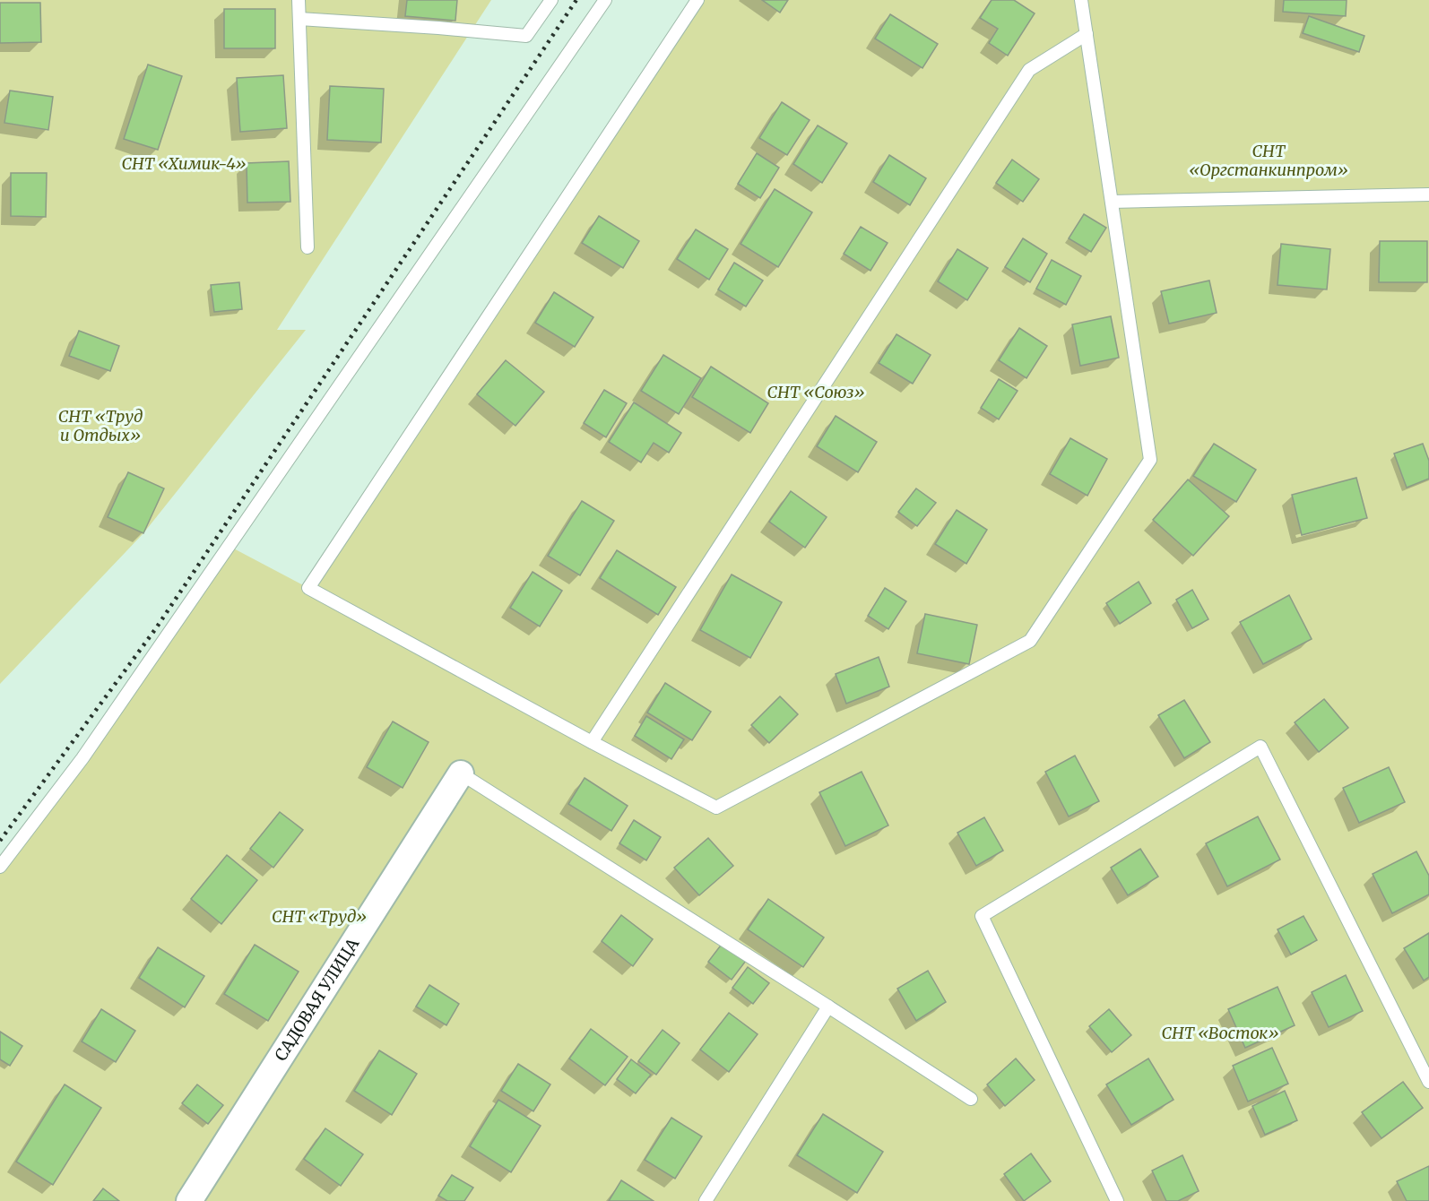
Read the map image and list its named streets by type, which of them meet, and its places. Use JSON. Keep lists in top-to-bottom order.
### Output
{
  "streets": {
    "street": ["САДОВАЯ УЛИЦА"]
  },
  "parks": [
    "СНТ «Оргстанкинпром»",
    "СНТ «Химик-4»",
    "СНТ «Союз»",
    "СНТ «Труд и Отдых»",
    "СНТ «Труд»",
    "СНТ «Восток»"
  ]
}
